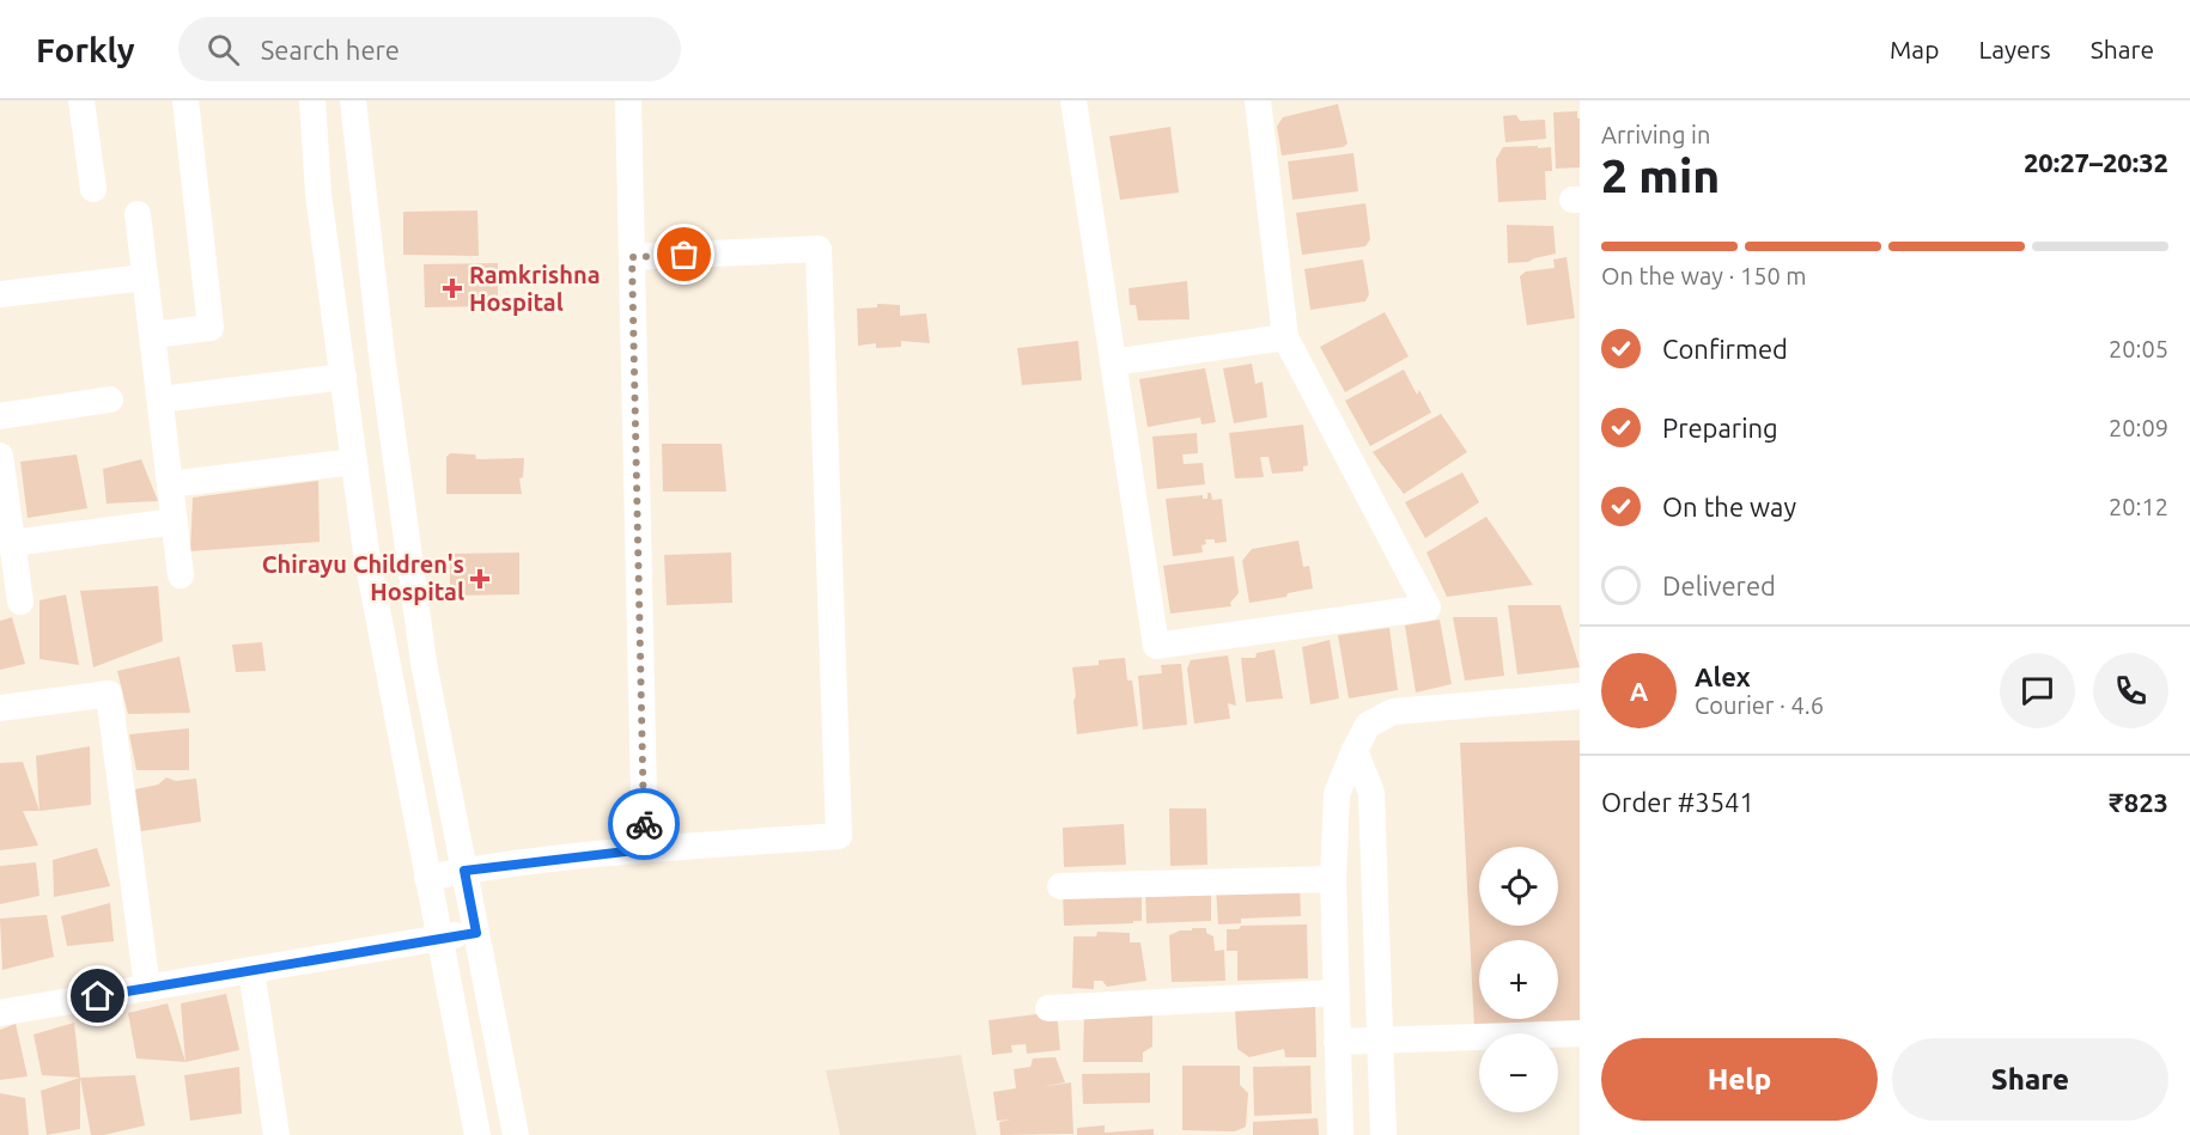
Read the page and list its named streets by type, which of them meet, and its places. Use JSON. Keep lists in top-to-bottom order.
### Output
{
  "places": {
    "health": ["Ramkrishna Hospital", "Chirayu Children's Hospital"]
  },
  "page": {
    "header": "Forkly",
    "search": "Search here",
    "nav": ["Map", "Layers", "Share"],
    "heading": ["2 min", "Arriving in", "20:27–20:32"],
    "panel": [
      "Alex",
      "Courier · 4.6",
      "Order #3541",
      "₹823"
    ],
    "bar": "On the way · 150 m",
    "list": [
      ["Confirmed", "20:05"],
      ["Preparing", "20:09"],
      ["On the way", "20:12"],
      "Delivered"
    ],
    "round": "A",
    "map_buttons": ["+", "−"],
    "buttons": ["Help", "Share"]
  }
}
